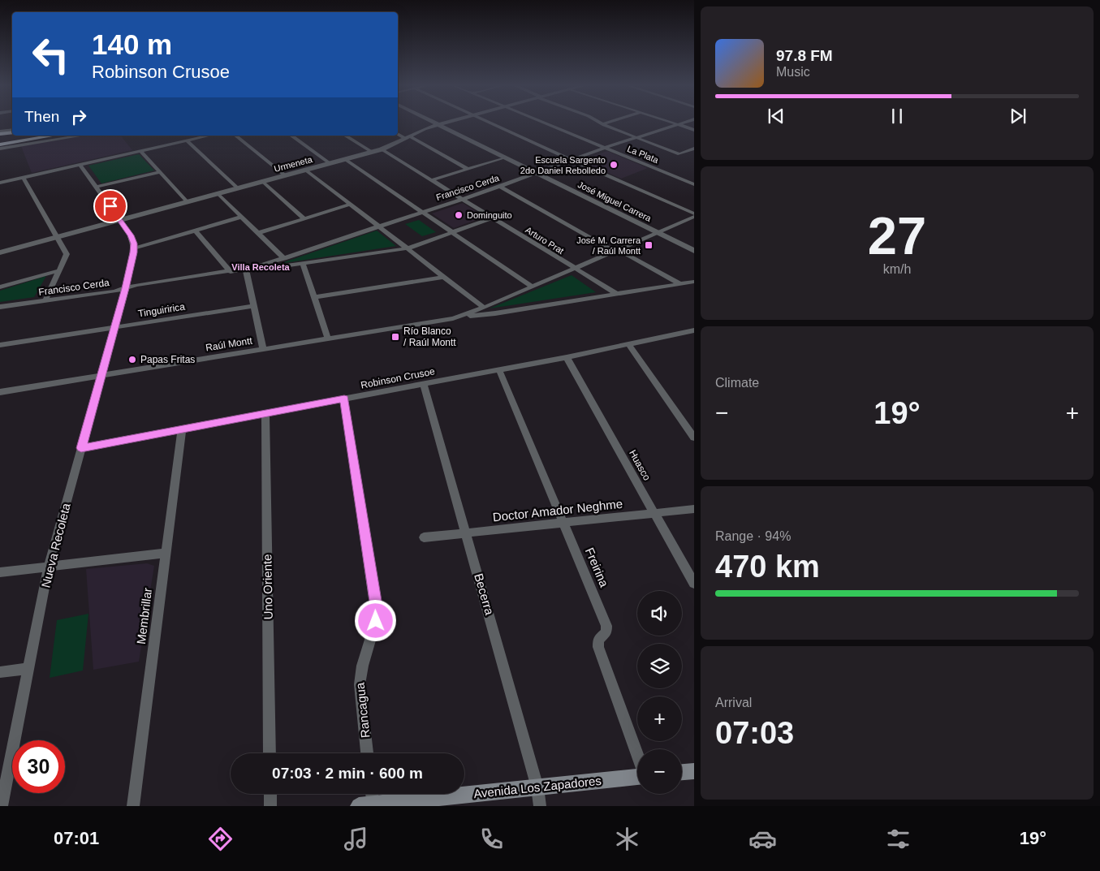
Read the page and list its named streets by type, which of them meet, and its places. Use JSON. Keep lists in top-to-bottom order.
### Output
{
  "streets": {
    "main road": ["Avenida Los Zapadores"],
    "street": [
      "La Plata",
      "Urmeneta",
      "Francisco Cerda",
      "José Miguel Carrera",
      "Arturo Prat",
      "Tinguiririca",
      "Raúl Montt",
      "Robinson Crusoe",
      "Huasco",
      "Doctor Amador Neghme",
      "Nueva Recoleta",
      "Freirina",
      "Uno Oriente",
      "Becerra",
      "Membrillar",
      "Rancagua"
    ]
  },
  "crossings": [
    ["La Plata", "Francisco Cerda"],
    ["Urmeneta", "José Miguel Carrera"],
    ["Urmeneta", "Arturo Prat"],
    ["Francisco Cerda", "José Miguel Carrera"],
    ["Francisco Cerda", "Arturo Prat"],
    ["Francisco Cerda", "Nueva Recoleta"],
    ["José Miguel Carrera", "Raúl Montt"],
    ["Arturo Prat", "Raúl Montt"],
    ["Tinguiririca", "Nueva Recoleta"],
    ["Raúl Montt", "Nueva Recoleta"],
    ["Robinson Crusoe", "Huasco"],
    ["Robinson Crusoe", "Nueva Recoleta"],
    ["Robinson Crusoe", "Freirina"],
    ["Robinson Crusoe", "Uno Oriente"],
    ["Robinson Crusoe", "Becerra"],
    ["Robinson Crusoe", "Membrillar"],
    ["Robinson Crusoe", "Rancagua"],
    ["Huasco", "Doctor Amador Neghme"],
    ["Doctor Amador Neghme", "Freirina"],
    ["Doctor Amador Neghme", "Becerra"],
    ["Becerra", "Avenida Los Zapadores"]
  ],
  "districts": ["Villa Recoleta"],
  "places": {
    "other": ["Escuela Sargento 2do Daniel Rebolledo", "Dominguito", "Papas Fritas"],
    "transit": ["José M. Carrera / Raúl Montt", "Río Blanco / Raúl Montt"]
  },
  "page": {
    "turn": ["140 m", "Robinson Crusoe"],
    "song": ["97.8 FM", "Music"],
    "then": "Then",
    "tile": [
      ["27", "km/h"],
      "Climate",
      ["Range · 94%", "470 km"],
      ["Arrival", "07:03"]
    ],
    "heat": ["−", "19°", "+"],
    "map_buttons": ["+", "−"],
    "limit": "30",
    "trip": "07:03 · 2 min · 600 m",
    "tabs": ["07:01", "19°"]
  }
}
